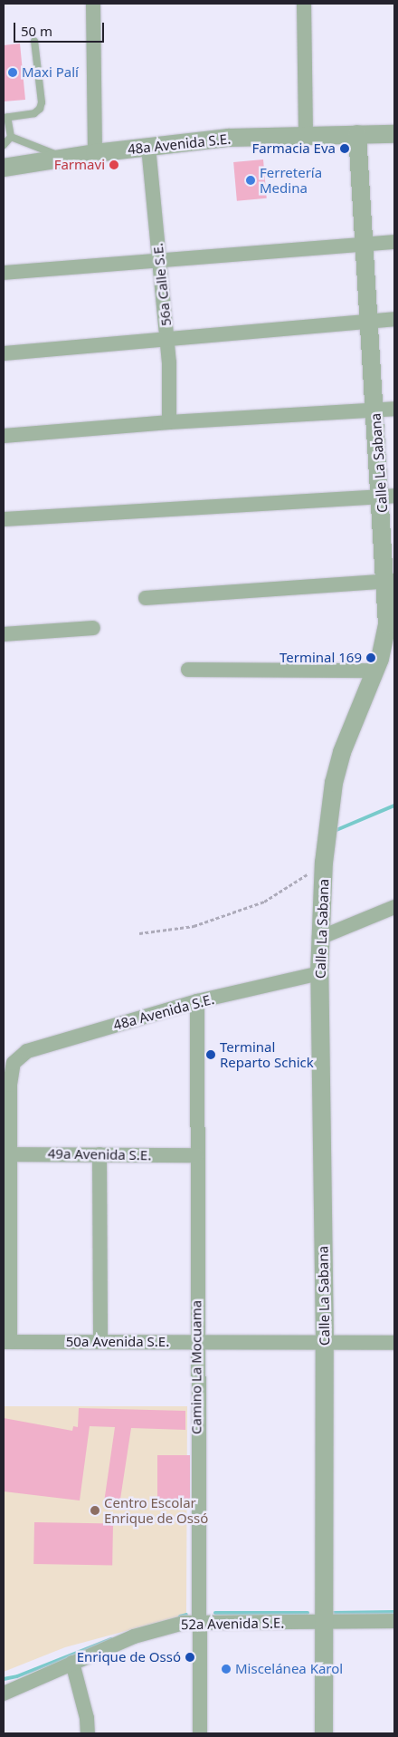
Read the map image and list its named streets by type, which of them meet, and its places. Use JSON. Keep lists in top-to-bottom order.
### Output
{
  "streets": {
    "street": [
      "48a Avenida S.E.",
      "56a Calle S.E.",
      "Calle La Sabana",
      "49a Avenida S.E.",
      "50a Avenida S.E.",
      "Camino La Mocuama",
      "52a Avenida S.E."
    ]
  },
  "crossings": [
    ["48a Avenida S.E.", "56a Calle S.E."],
    ["48a Avenida S.E.", "Calle La Sabana"],
    ["48a Avenida S.E.", "49a Avenida S.E."],
    ["48a Avenida S.E.", "Camino La Mocuama"],
    ["Calle La Sabana", "50a Avenida S.E."],
    ["Calle La Sabana", "52a Avenida S.E."],
    ["49a Avenida S.E.", "Camino La Mocuama"],
    ["50a Avenida S.E.", "Camino La Mocuama"],
    ["Camino La Mocuama", "52a Avenida S.E."]
  ],
  "places": [
    "Maxi Palí",
    "Farmacia Eva",
    "Farmavi",
    "Ferretería Medina",
    "Terminal 169",
    "Terminal Reparto Schick",
    "Centro Escolar Enrique de Ossó",
    "Enrique de Ossó",
    "Miscelánea Karol"
  ],
  "scale_bar": "50 m"
}
